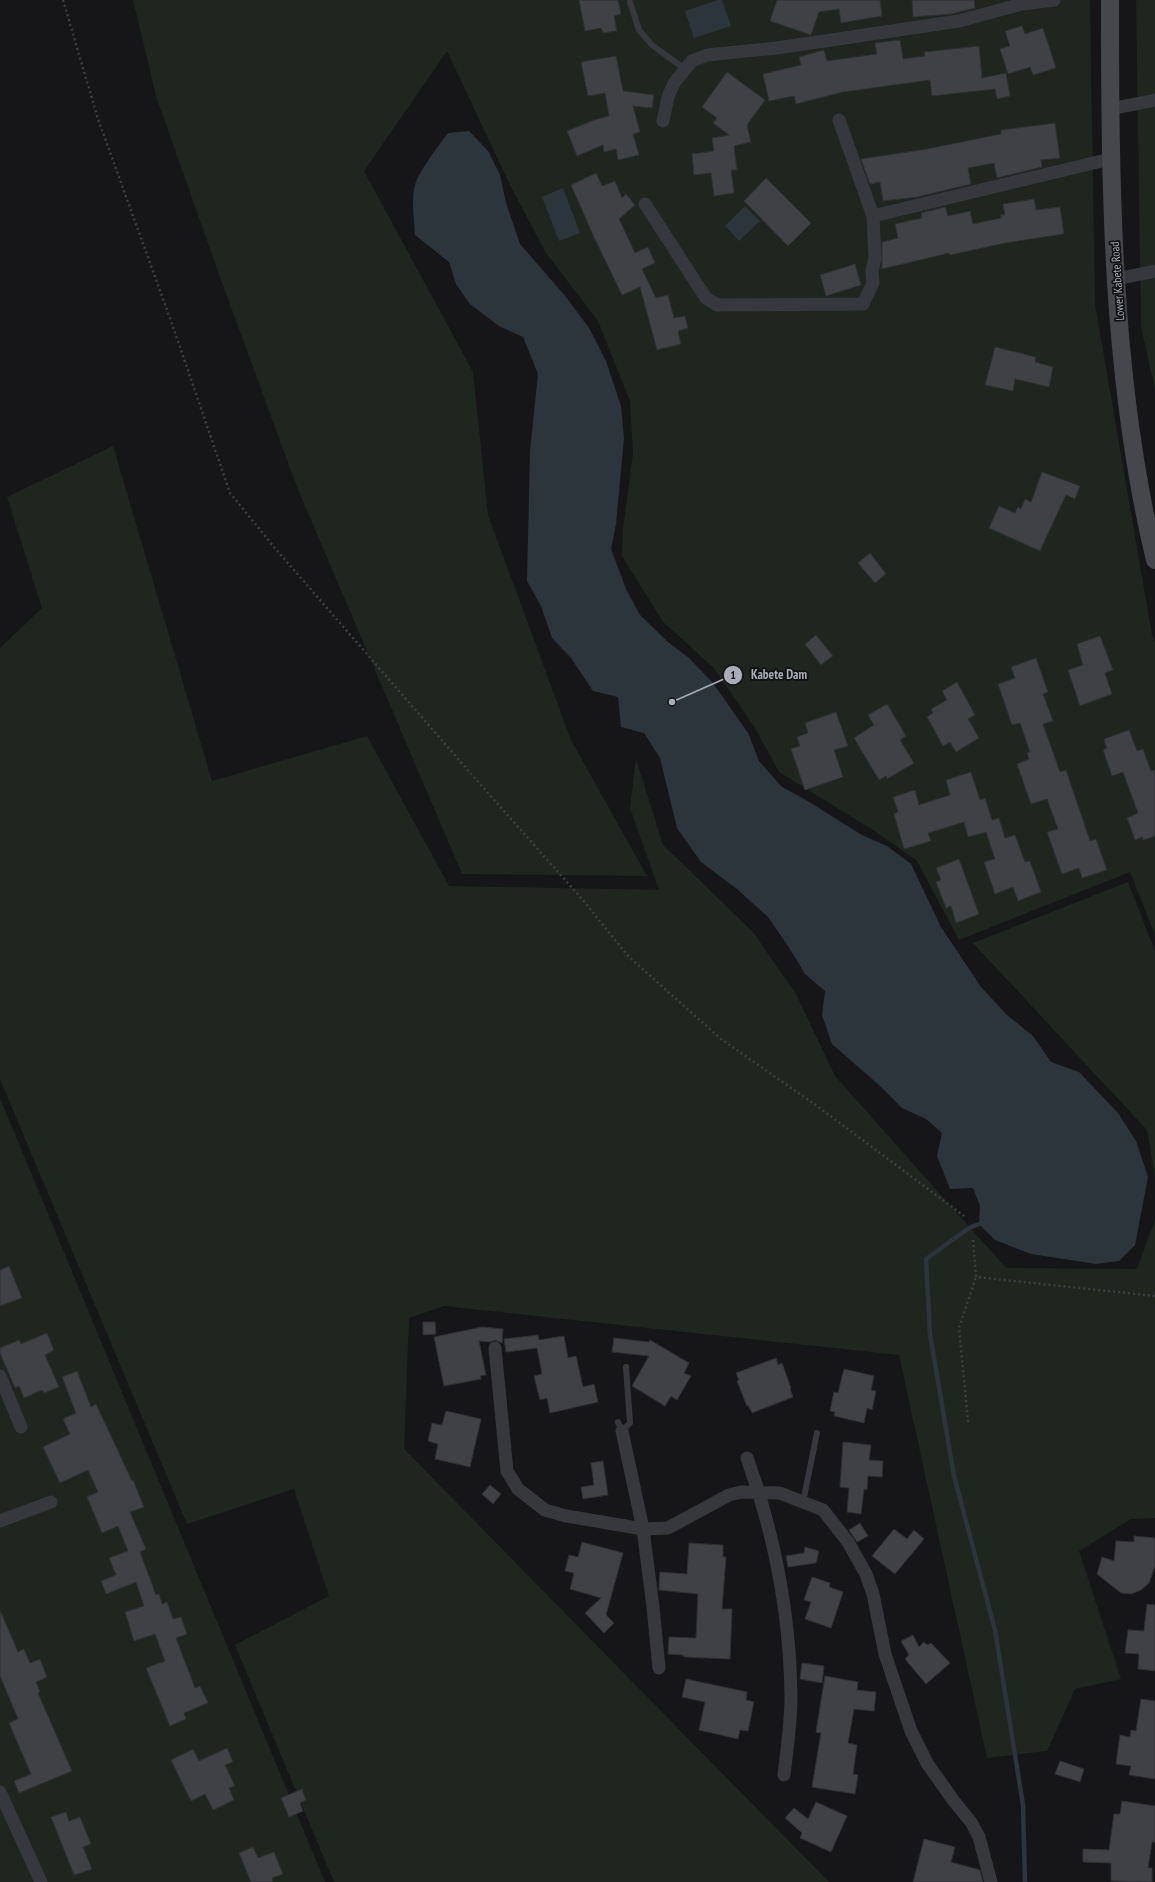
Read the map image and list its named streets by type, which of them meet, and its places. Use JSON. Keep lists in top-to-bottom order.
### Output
{
  "streets": {
    "main road": ["Lower Kabete Road"]
  },
  "places": ["Kabete Dam"]
}
